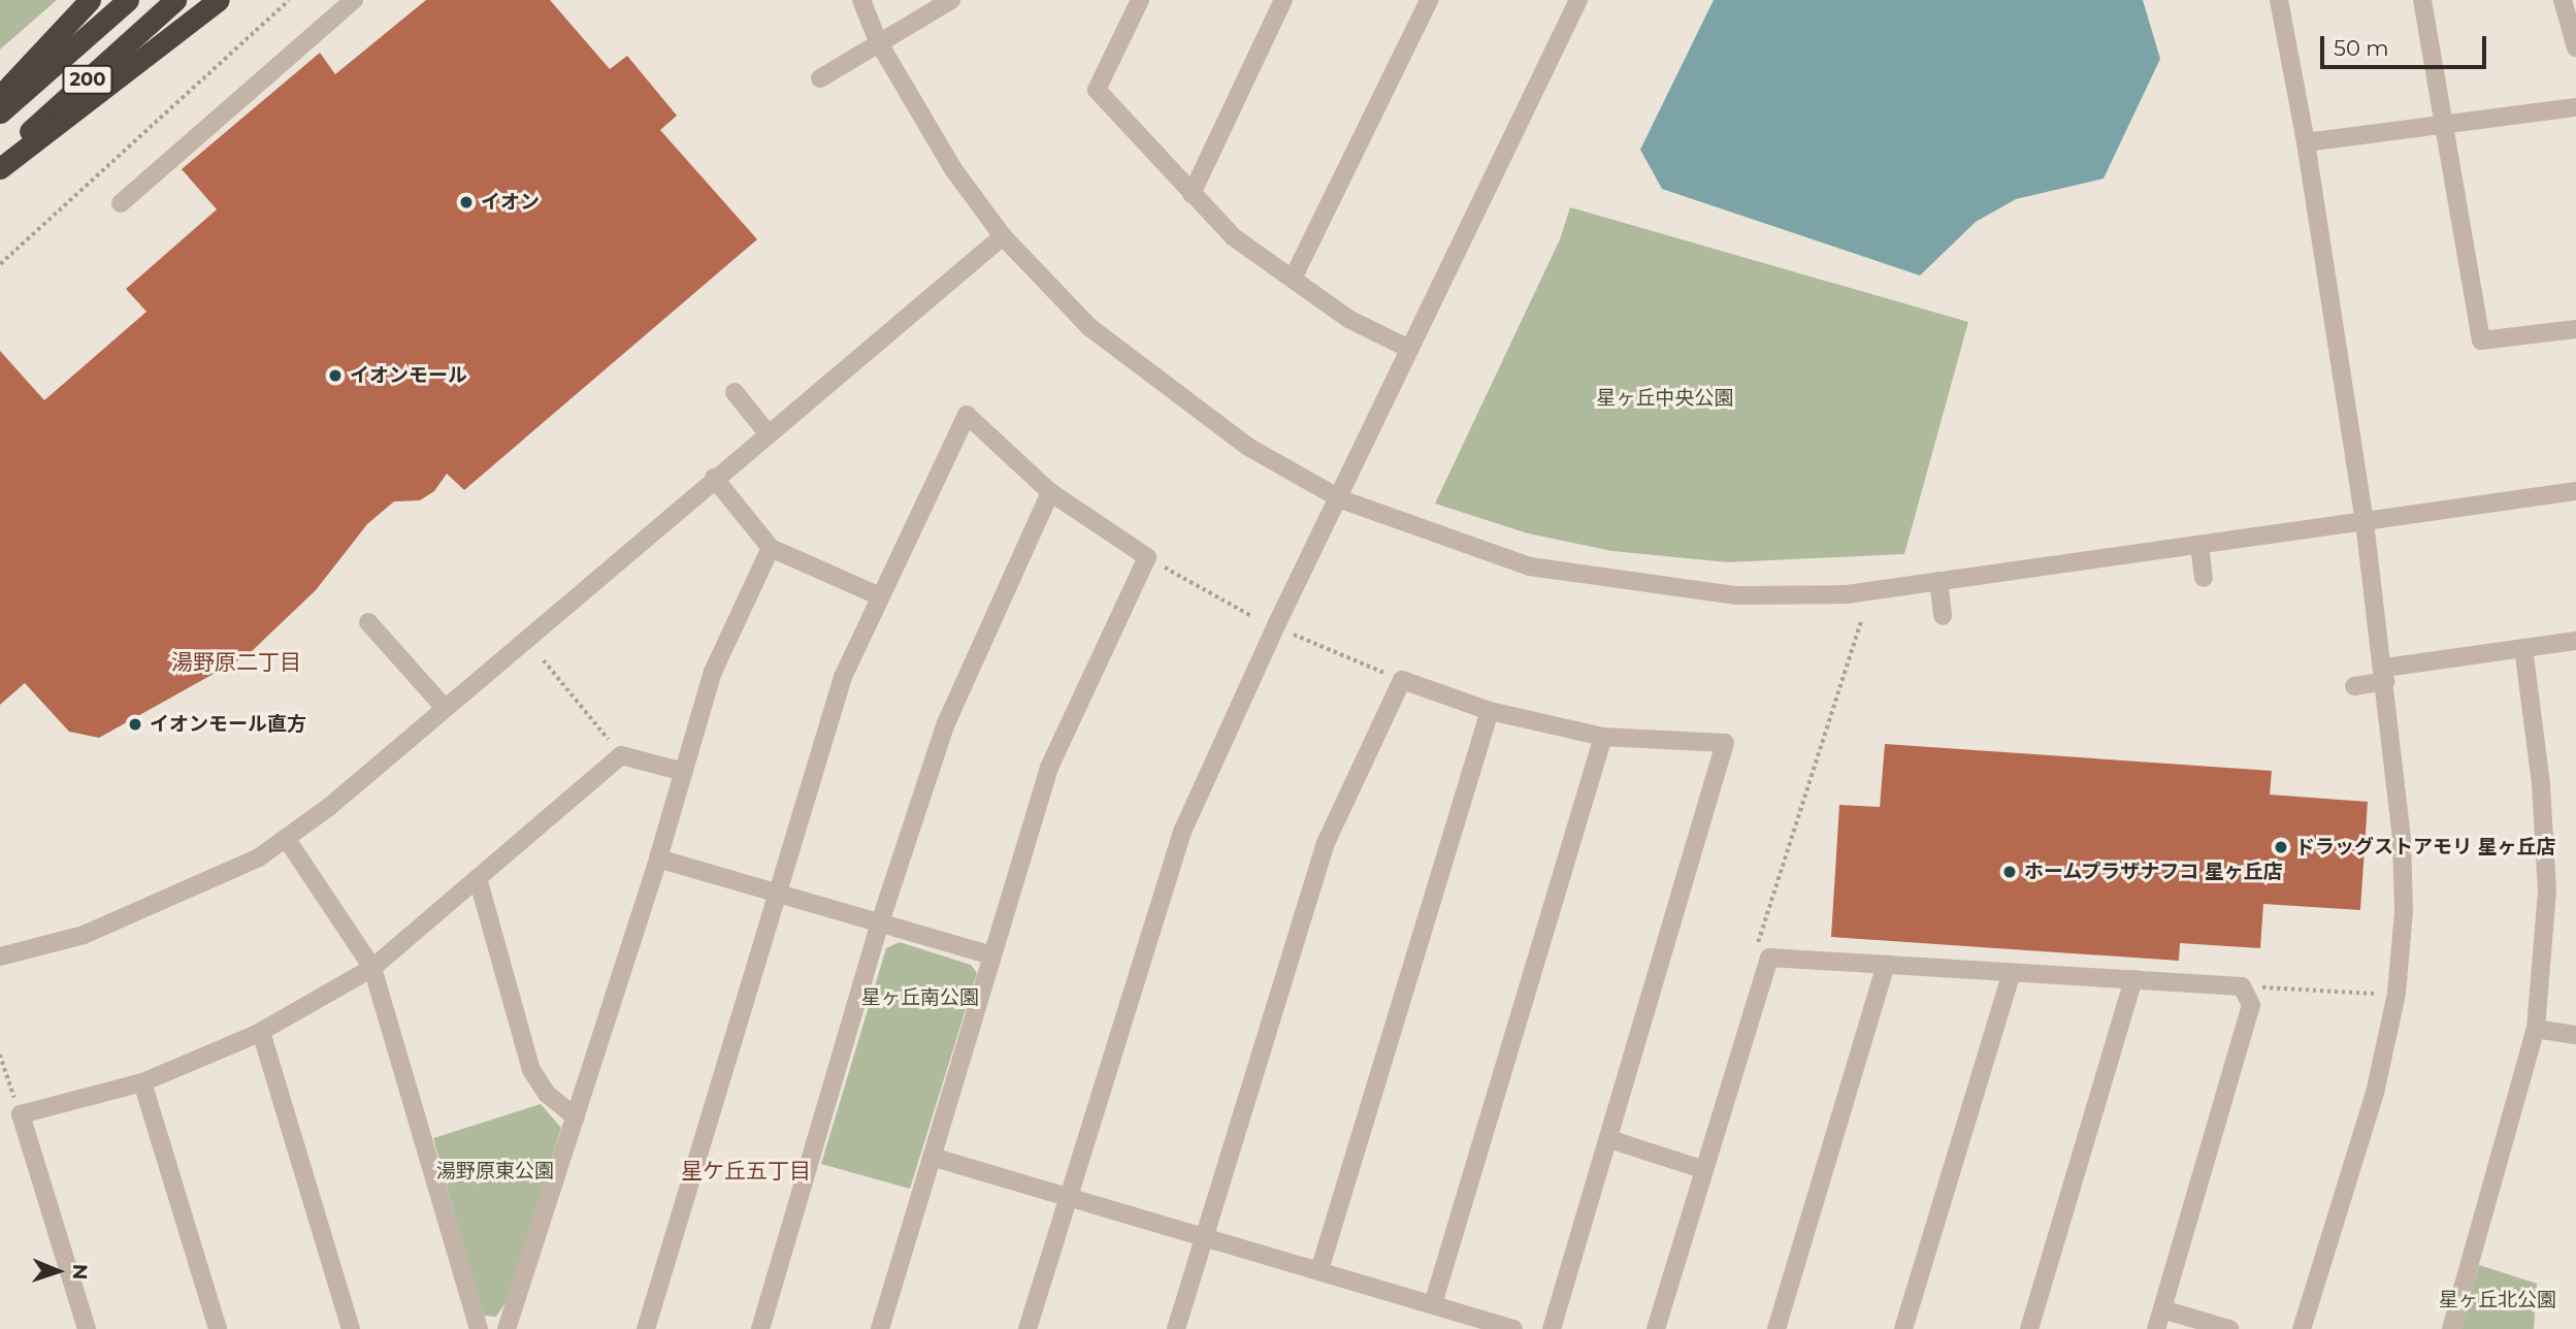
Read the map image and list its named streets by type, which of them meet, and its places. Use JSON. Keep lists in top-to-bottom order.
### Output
{
  "streets": {
    "highway": ["200"]
  },
  "districts": ["湯野原二丁目", "星ケ丘五丁目"],
  "parks": [
    "星ヶ丘中央公園",
    "星ヶ丘南公園",
    "湯野原東公園",
    "星ヶ丘北公園"
  ],
  "places": [
    "イオン",
    "イオンモール",
    "イオンモール直方",
    "ドラッグストアモリ 星ヶ丘店",
    "ホームプラザナフコ 星ヶ丘店"
  ],
  "scale_bar": "50 m",
  "north": "right"
}
